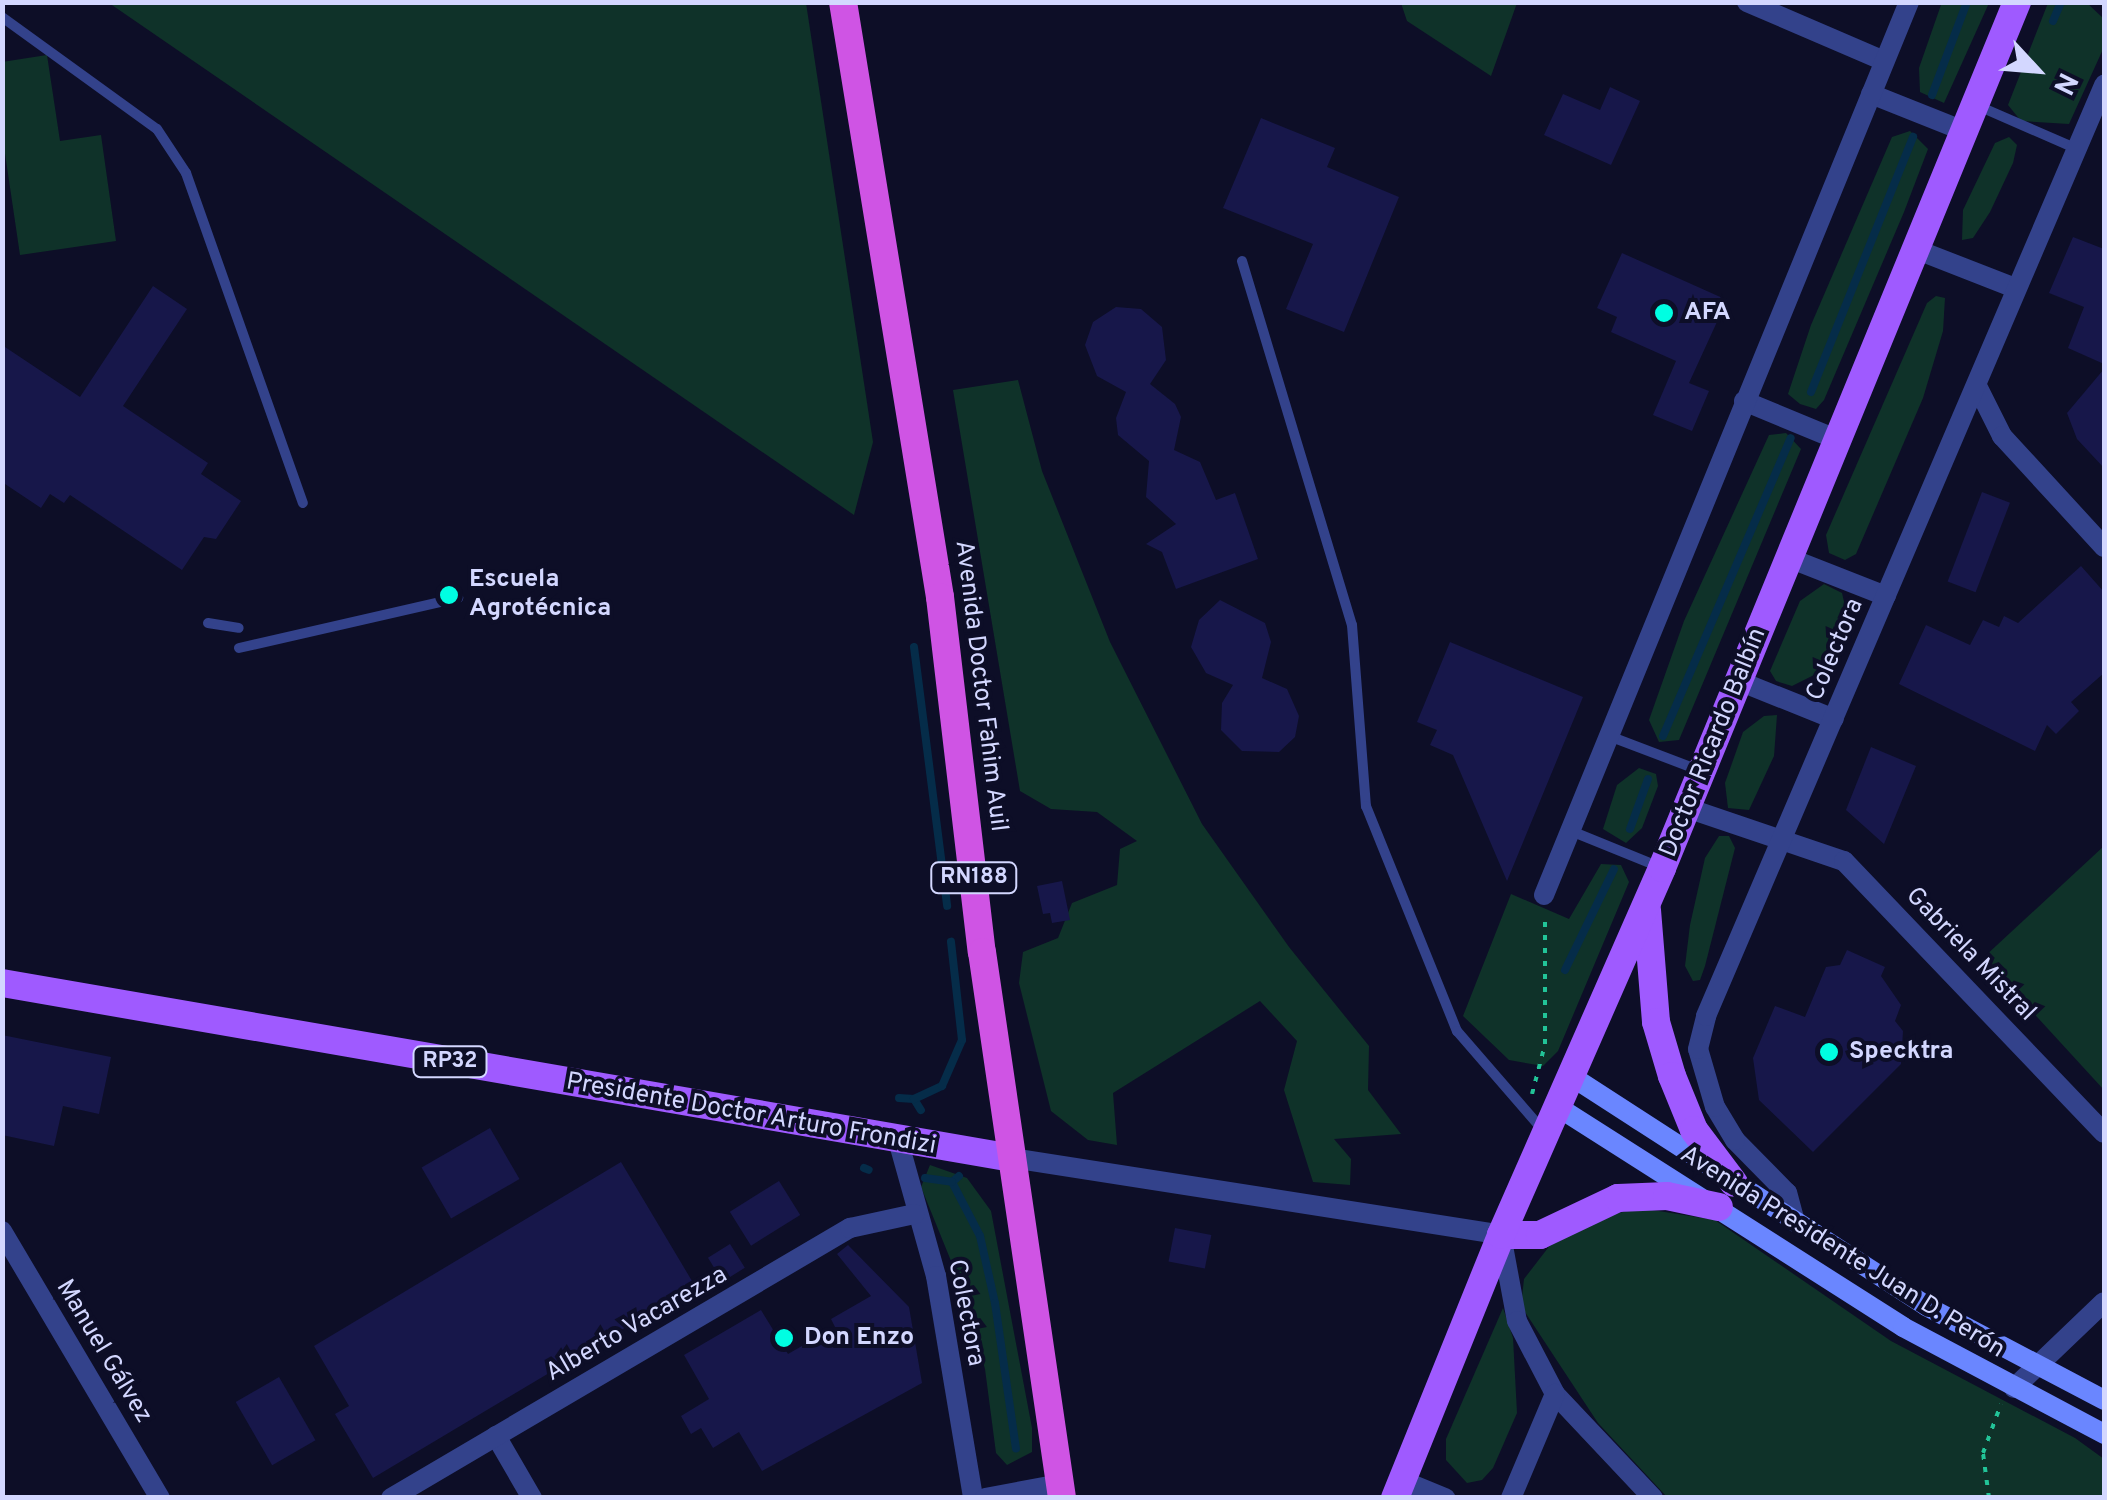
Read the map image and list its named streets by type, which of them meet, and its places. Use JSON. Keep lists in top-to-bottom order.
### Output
{
  "streets": {
    "highway": ["Avenida Doctor Fahim Auil", "RN188"],
    "main road": [
      "Doctor Ricardo Balbín",
      "RP32",
      "Presidente Doctor Arturo Frondizi",
      "Avenida Presidente Juan D. Perón"
    ],
    "street": [
      "Colectora",
      "Gabriela Mistral",
      "Alberto Vacarezza",
      "Manuel Gálvez"
    ]
  },
  "crossings": [
    ["Colectora", "Gabriela Mistral"],
    ["Colectora", "Presidente Doctor Arturo Frondizi"],
    ["Colectora", "Avenida Presidente Juan D. Perón"],
    ["Colectora", "Alberto Vacarezza"],
    ["Avenida Doctor Fahim Auil", "Presidente Doctor Arturo Frondizi"],
    ["Doctor Ricardo Balbín", "Gabriela Mistral"],
    ["Doctor Ricardo Balbín", "Presidente Doctor Arturo Frondizi"],
    ["Doctor Ricardo Balbín", "Avenida Presidente Juan D. Perón"]
  ],
  "places": [
    "AFA",
    "Escuela Agrotécnica",
    "Specktra",
    "Don Enzo"
  ],
  "north": "bottom right"
}
